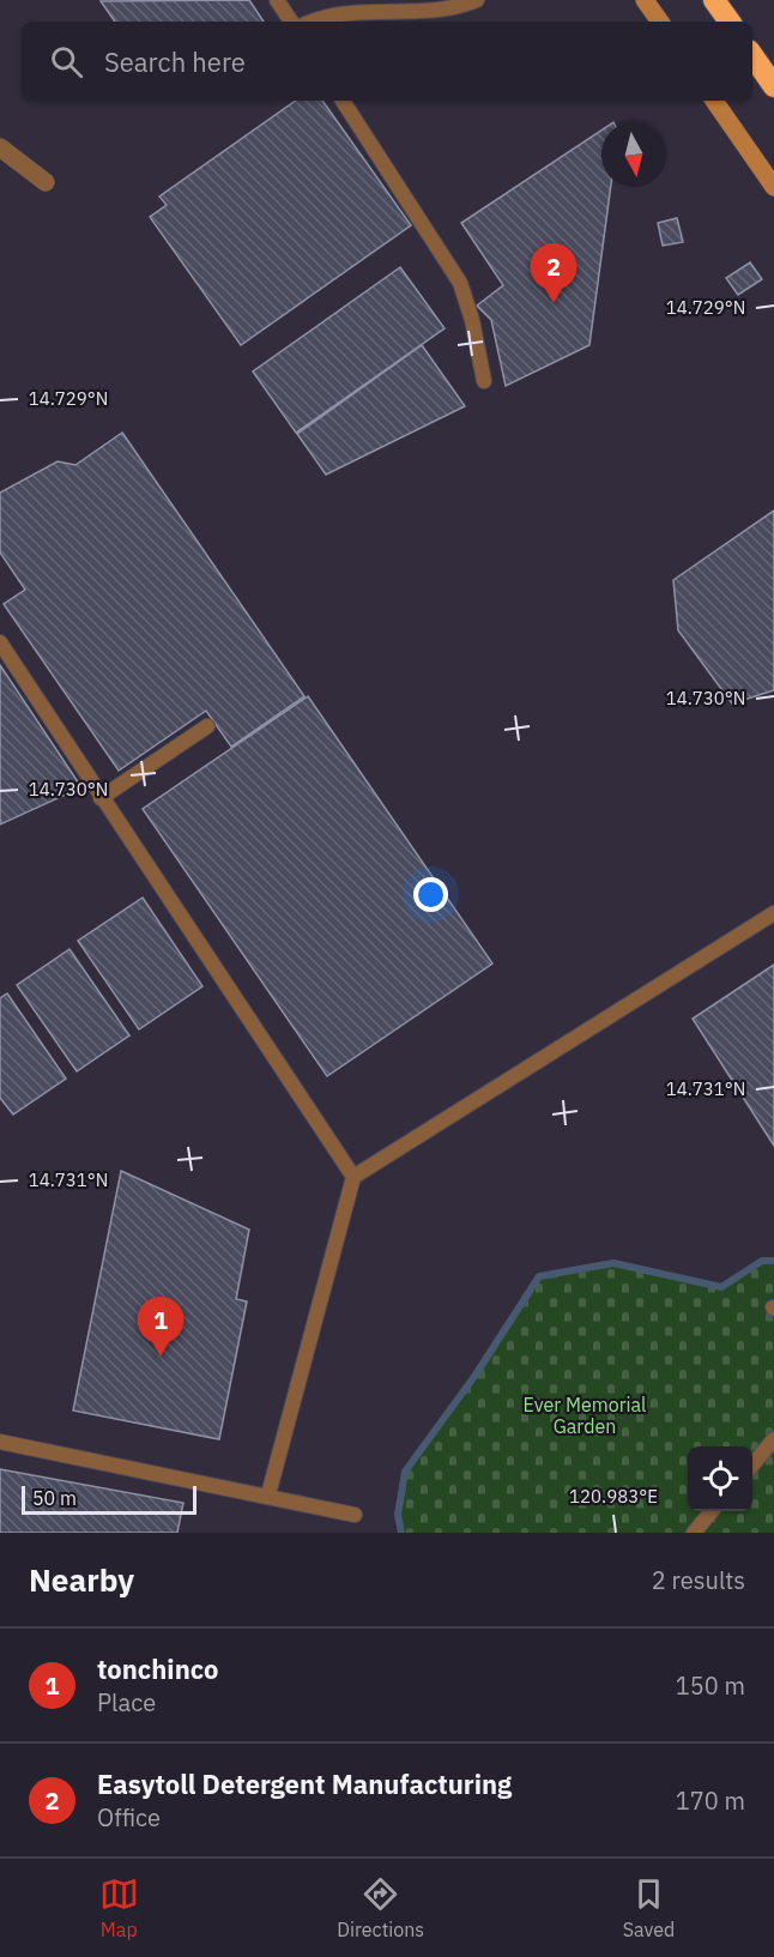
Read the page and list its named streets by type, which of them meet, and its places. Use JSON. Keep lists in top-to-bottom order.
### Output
{
  "parks": ["Ever Memorial Garden"],
  "scale_bar": "50 m",
  "north": "bottom",
  "page": {
    "search": "Search here",
    "pins": ["2", "1"],
    "scale": "50 m",
    "heading": ["Nearby", "2 results"],
    "list": [
      {
        "mark": "1",
        "name": "tonchinco",
        "note": "Place",
        "value": "150 m"
      },
      {
        "mark": "2",
        "name": "Easytoll Detergent Manufacturing",
        "note": "Office",
        "value": "170 m"
      }
    ],
    "nav": ["Map", "Directions", "Saved"]
  },
  "coordinates": [
    "14.729°N",
    "14.730°N",
    "14.731°N",
    "120.983°E"
  ]
}
